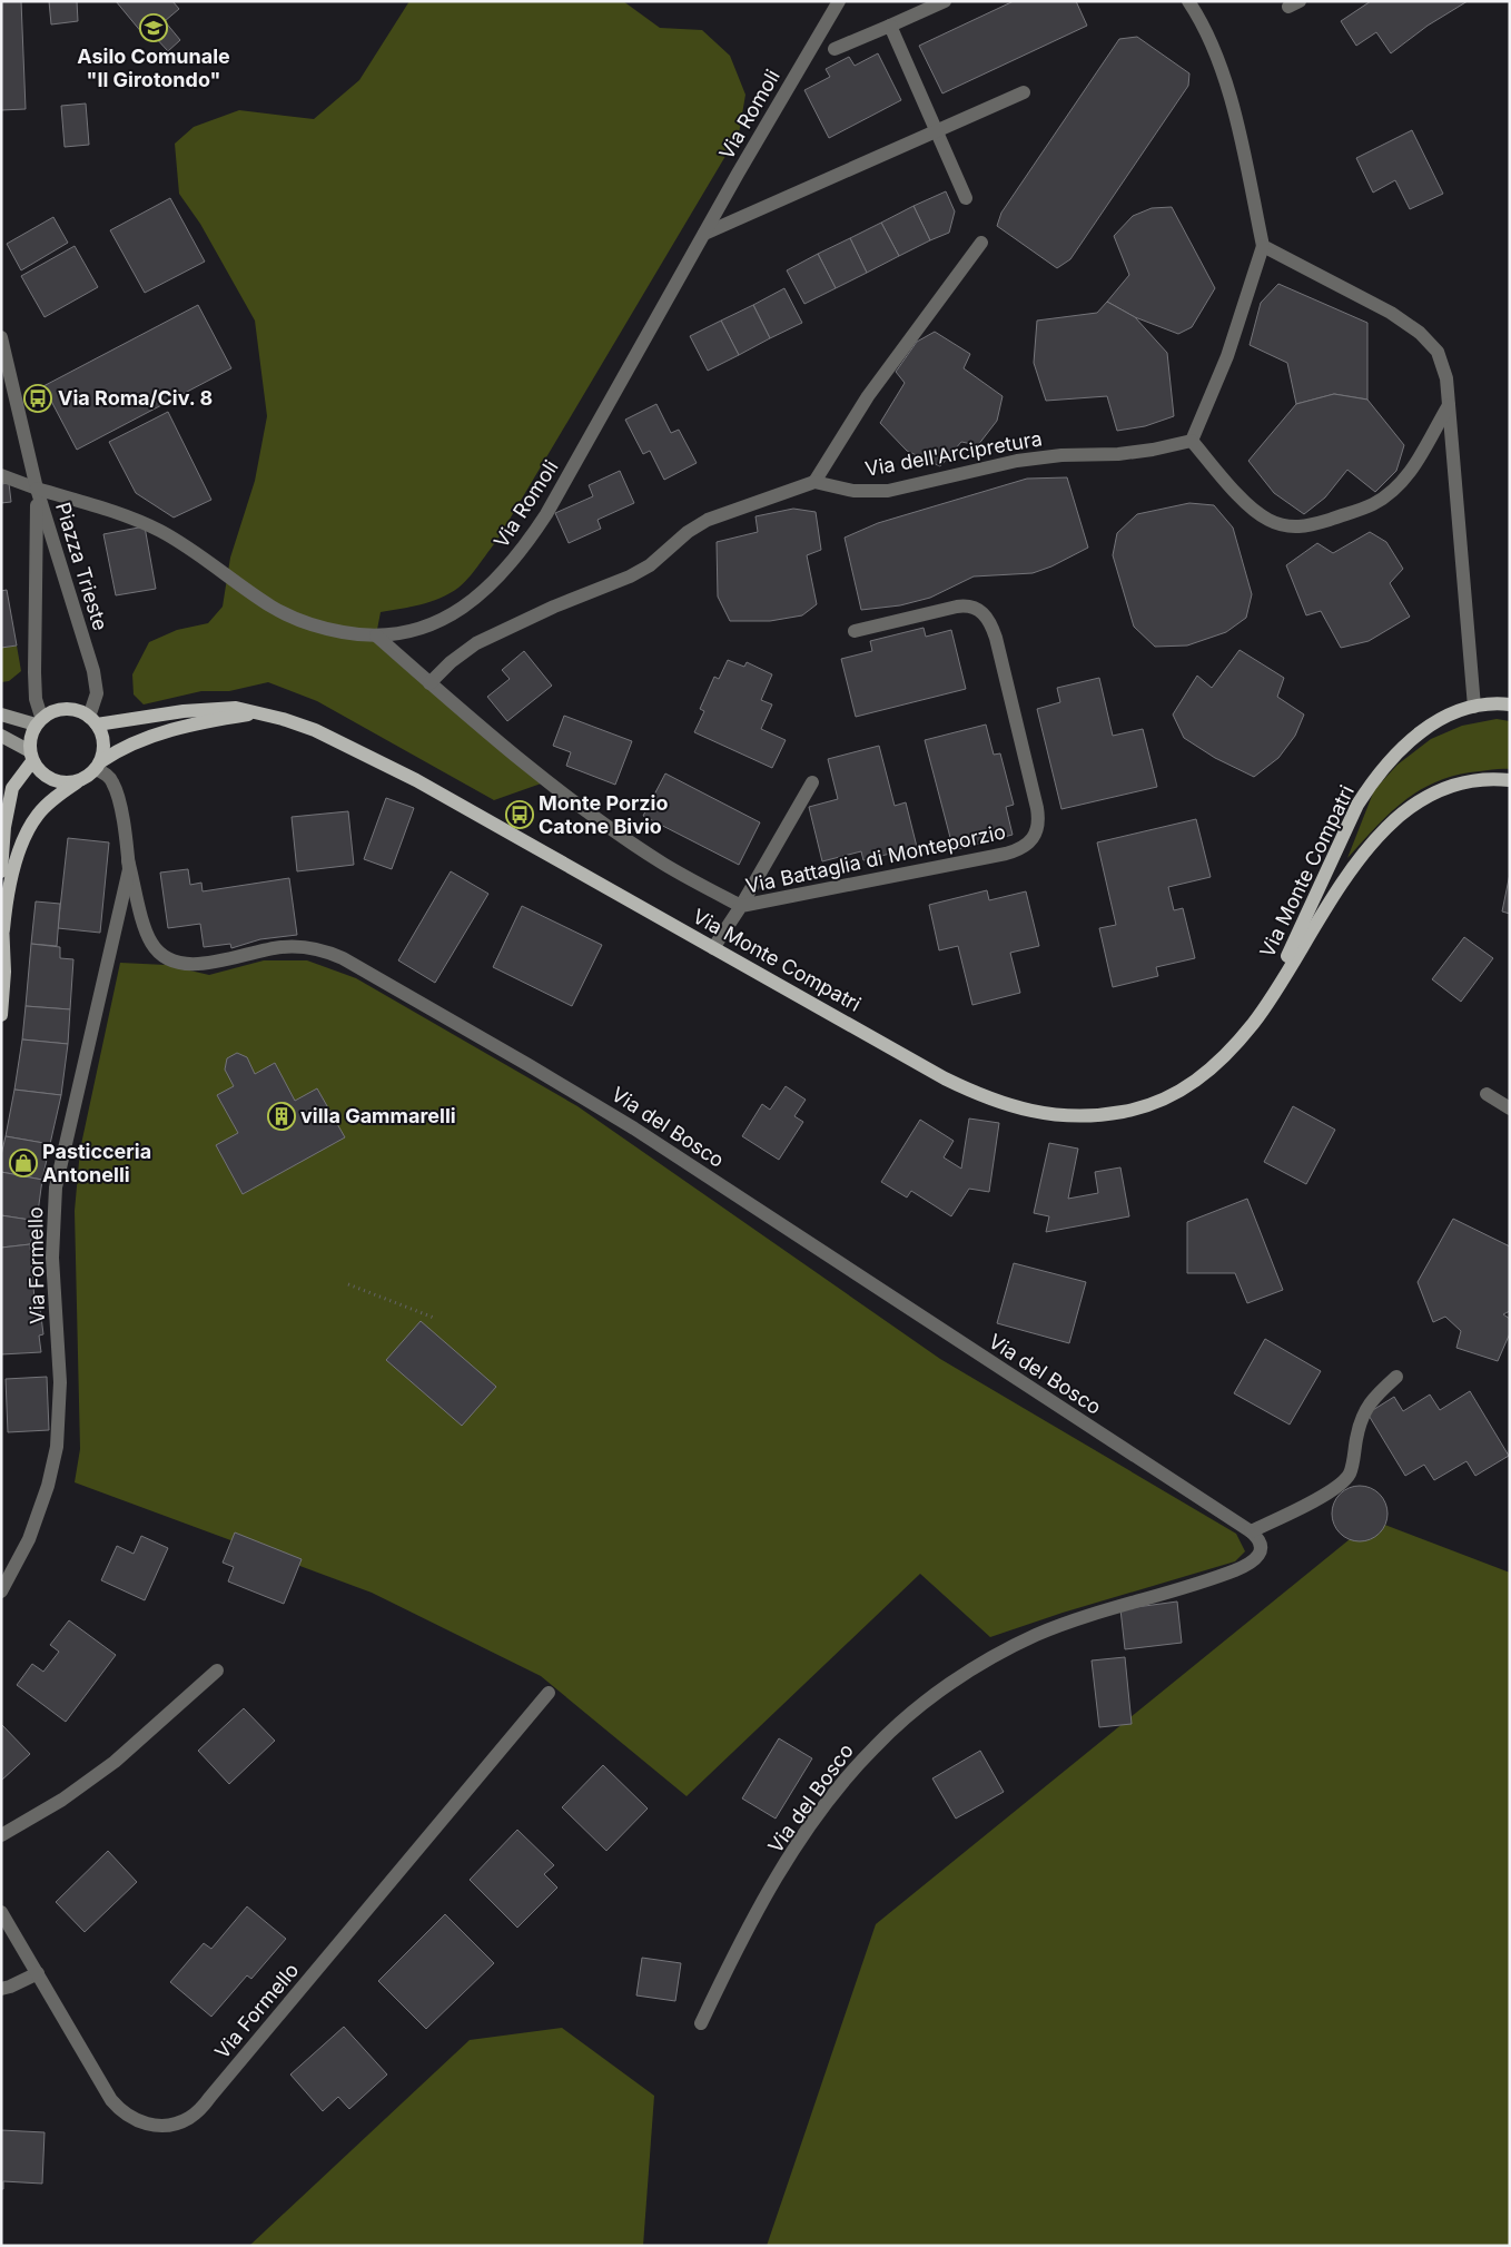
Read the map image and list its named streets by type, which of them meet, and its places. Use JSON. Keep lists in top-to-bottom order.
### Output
{
  "streets": {
    "main road": ["Via Monte Compatri"],
    "street": [
      "Via Romoli",
      "Via dell'Arcipretura",
      "Piazza Trieste",
      "Via Battaglia di Monteporzio",
      "Via del Bosco",
      "Via Formello"
    ]
  },
  "crossings": [
    ["Via Romoli", "Piazza Trieste"],
    ["Piazza Trieste", "Via Monte Compatri"],
    ["Via Battaglia di Monteporzio", "Via Monte Compatri"],
    ["Via del Bosco", "Via Formello"]
  ],
  "places": {
    "school or university": ["Asilo Comunale \"Il Girotondo\""],
    "bus stop": ["Via Roma/Civ. 8", "Monte Porzio Catone Bivio"],
    "building": ["villa Gammarelli"],
    "shop": ["Pasticceria Antonelli"]
  }
}
